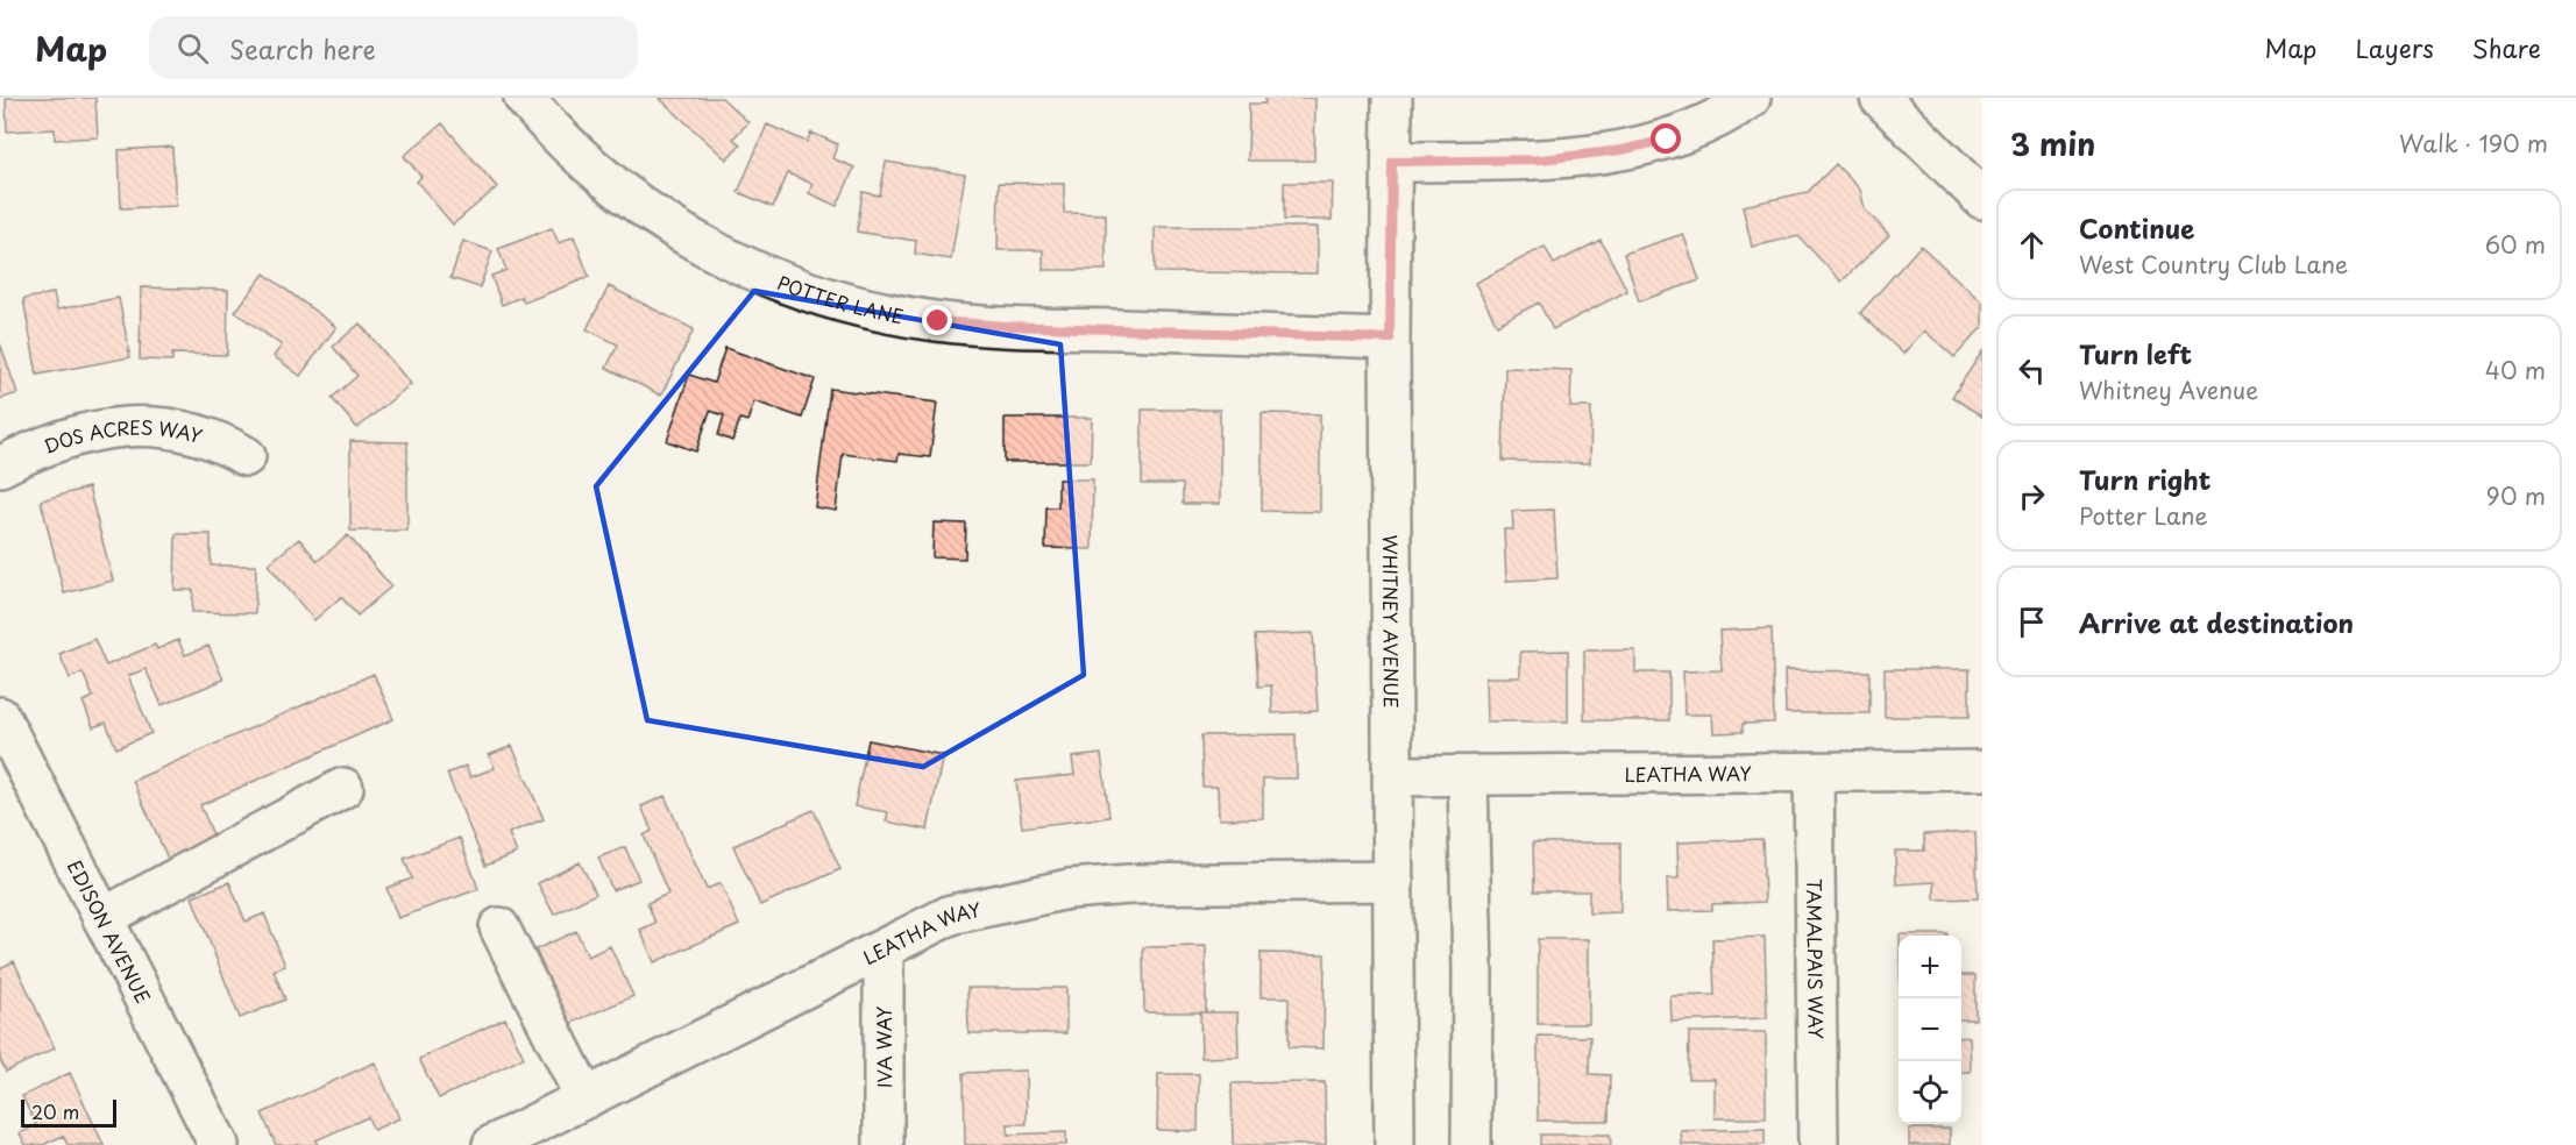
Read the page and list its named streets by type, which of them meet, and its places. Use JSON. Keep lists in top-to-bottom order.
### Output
{
  "streets": {
    "street": [
      "POTTER LANE",
      "DOS ACRES WAY",
      "WHITNEY AVENUE",
      "LEATHA WAY",
      "EDISON AVENUE",
      "TAMALPAIS WAY",
      "IVA WAY"
    ]
  },
  "crossings": [
    ["POTTER LANE", "WHITNEY AVENUE"],
    ["WHITNEY AVENUE", "LEATHA WAY"],
    ["LEATHA WAY", "TAMALPAIS WAY"],
    ["LEATHA WAY", "IVA WAY"]
  ],
  "scale_bar": "20 m",
  "page": {
    "header": "Map",
    "search": "Search here",
    "nav": ["Map", "Layers", "Share"],
    "heading": ["3 min", "Walk · 190 m"],
    "list": [
      ["Continue", "West Country Club Lane", "60 m"],
      ["Turn left", "Whitney Avenue", "40 m"],
      ["Turn right", "Potter Lane", "90 m"],
      "Arrive at destination"
    ],
    "map_buttons": ["+", "−"],
    "scale": "20 m"
  }
}
